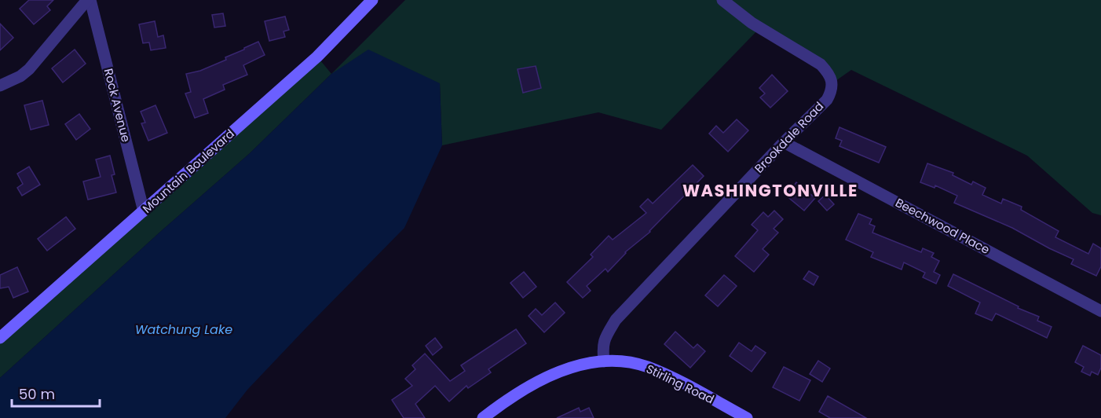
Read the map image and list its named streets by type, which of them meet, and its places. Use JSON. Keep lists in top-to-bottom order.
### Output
{
  "streets": {
    "street": [
      "Rock Avenue",
      "Brookdale Road",
      "Mountain Boulevard",
      "Beechwood Place",
      "Stirling Road"
    ]
  },
  "crossings": [
    ["Rock Avenue", "Mountain Boulevard"],
    ["Brookdale Road", "Beechwood Place"],
    ["Brookdale Road", "Stirling Road"]
  ],
  "districts": ["WASHINGTONVILLE"],
  "water": ["Watchung Lake"],
  "scale_bar": "50 m"
}
